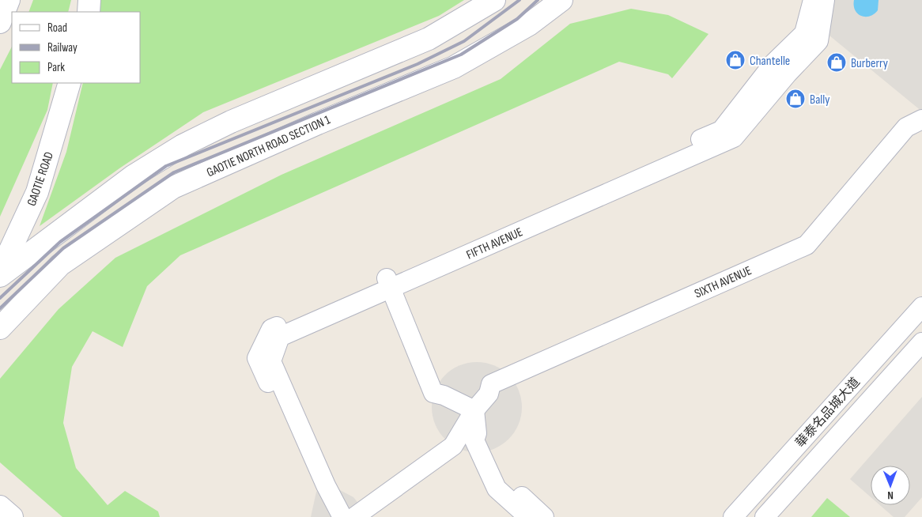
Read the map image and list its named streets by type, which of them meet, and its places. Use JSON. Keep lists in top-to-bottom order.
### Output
{
  "streets": {
    "street": [
      "GAOTIE NORTH ROAD SECTION 1",
      "GAOTIE ROAD",
      "FIFTH AVENUE",
      "SIXTH AVENUE",
      "華泰名品城大道"
    ]
  },
  "places": {
    "shop": ["Chantelle", "Burberry", "Bally"]
  },
  "legend": ["Road", "Railway", "Park"],
  "north": "bottom"
}
